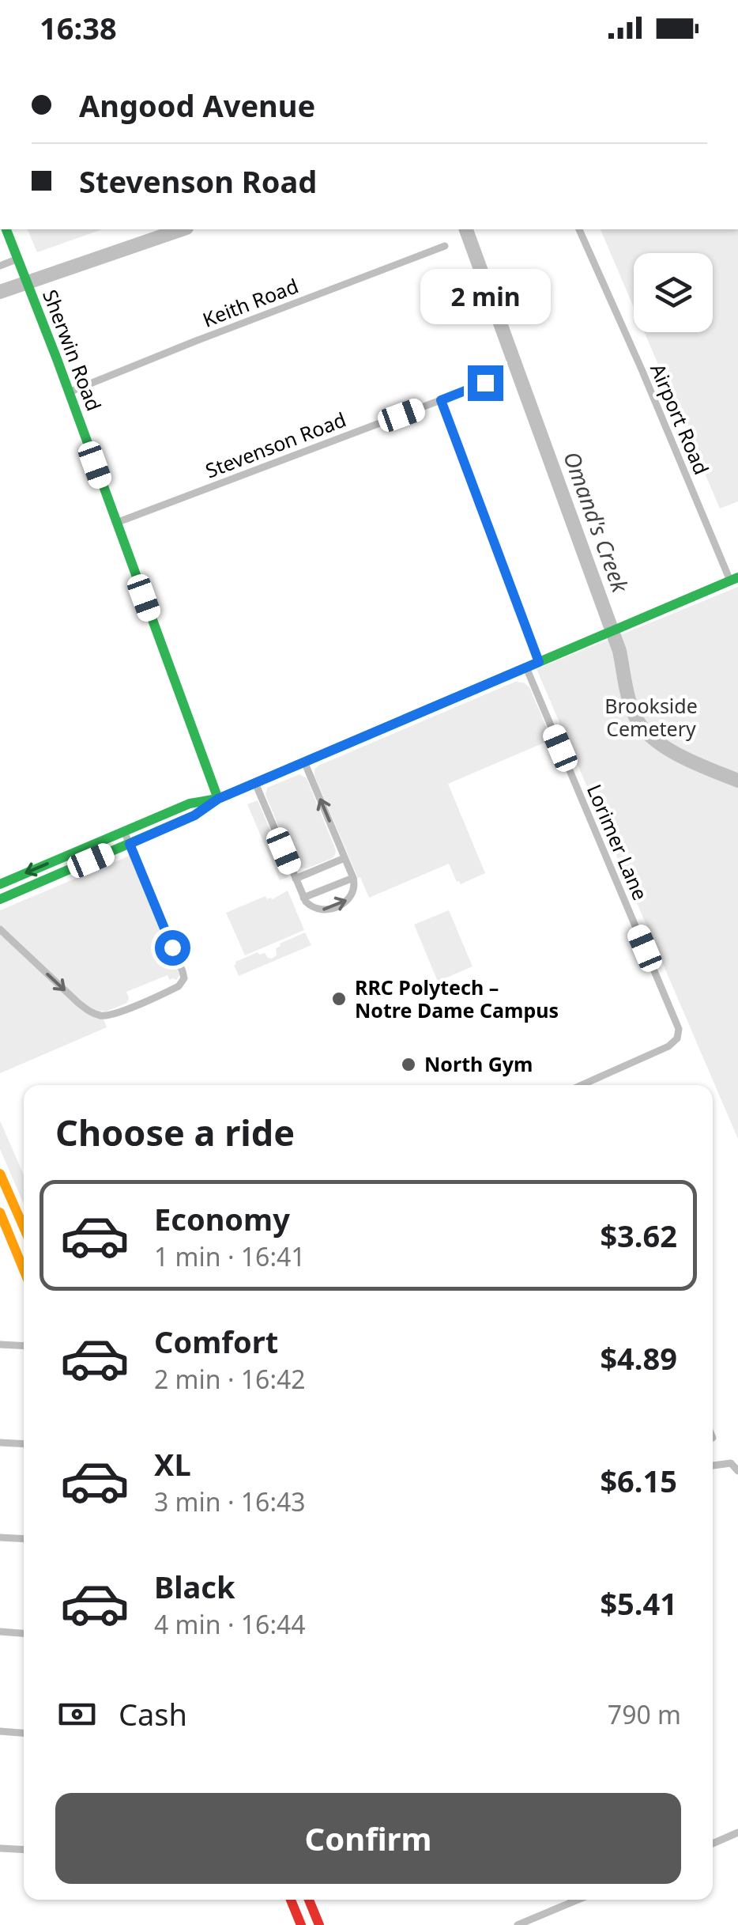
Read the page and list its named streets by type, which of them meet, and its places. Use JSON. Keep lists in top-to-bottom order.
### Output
{
  "streets": {
    "street": [
      "Keith Road",
      "Sherwin Road",
      "Airport Road",
      "Stevenson Road",
      "Lorimer Lane"
    ]
  },
  "crossings": [
    ["Keith Road", "Sherwin Road"],
    ["Sherwin Road", "Stevenson Road"]
  ],
  "water": ["Omand's Creek"],
  "parks": ["Brookside Cemetery"],
  "places": ["RRC Polytech – Notre Dame Campus", "North Gym"],
  "page": {
    "status": "16:38",
    "banner": ["Angood Avenue", "Stevenson Road"],
    "bubble": "2 min",
    "heading": "Choose a ride",
    "list": [
      {
        "name": "Economy",
        "note": "1 min · 16:41",
        "value": "$3.62"
      },
      {
        "name": "Comfort",
        "note": "2 min · 16:42",
        "value": "$4.89"
      },
      {
        "name": "XL",
        "note": "3 min · 16:43",
        "value": "$6.15"
      },
      {
        "name": "Black",
        "note": "4 min · 16:44",
        "value": "$5.41"
      }
    ],
    "pay": ["Cash", "790 m"],
    "buttons": "Confirm"
  }
}
